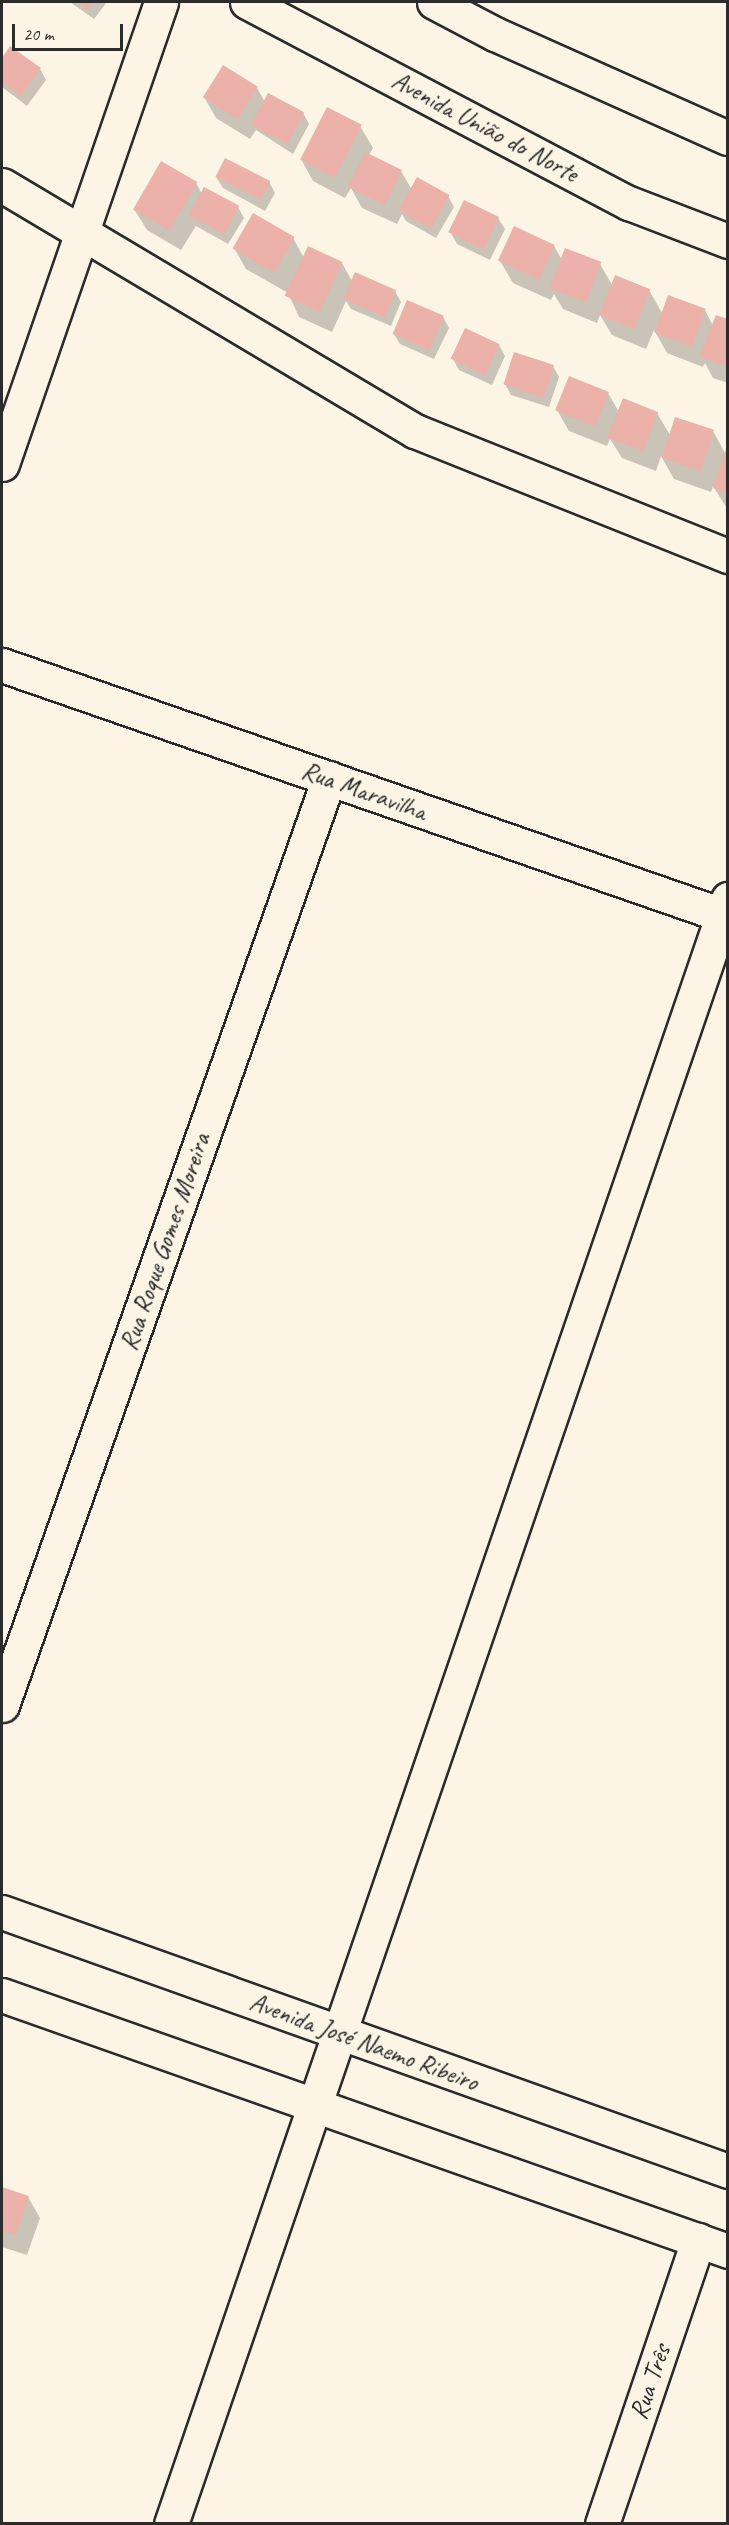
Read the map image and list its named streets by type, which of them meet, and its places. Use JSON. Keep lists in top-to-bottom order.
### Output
{
  "streets": {
    "street": [
      "Avenida União do Norte",
      "Rua Maravilha",
      "Rua Roque Gomes Moreira",
      "Avenida José Naemo Ribeiro",
      "Rua Três"
    ]
  },
  "crossings": [
    ["Rua Maravilha", "Rua Roque Gomes Moreira"]
  ],
  "scale_bar": "20 m"
}
